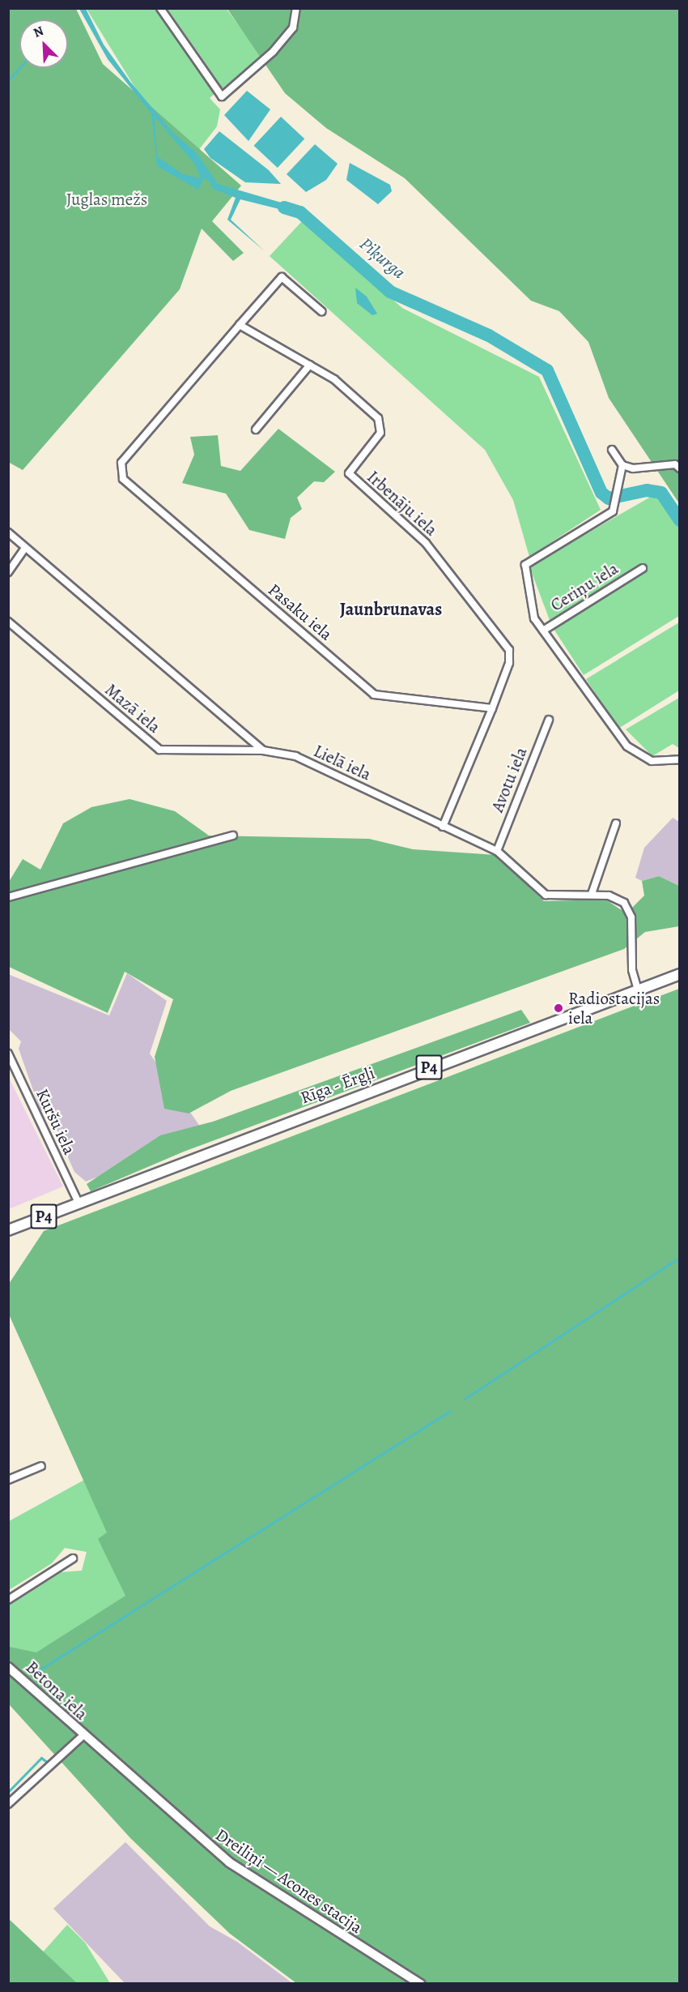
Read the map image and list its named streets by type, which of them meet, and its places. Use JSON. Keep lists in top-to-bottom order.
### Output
{
  "streets": {
    "main road": [
      "P4",
      "Rīga - Ērgļi",
      "Betona iela",
      "Dreiliņi — Acones stacija"
    ],
    "street": [
      "Irbenāju iela",
      "Ceriņu iela",
      "Pasaku iela",
      "Mazā iela",
      "Lielā iela",
      "Avotu iela",
      "Kuršu iela"
    ]
  },
  "crossings": [
    ["Irbenāju iela", "Pasaku iela"],
    ["Irbenāju iela", "Lielā iela"],
    ["Mazā iela", "Lielā iela"],
    ["Lielā iela", "Avotu iela"],
    ["Lielā iela", "Rīga - Ērgļi"],
    ["Rīga - Ērgļi", "Kuršu iela"],
    ["Betona iela", "Dreiliņi — Acones stacija"]
  ],
  "districts": ["Jaunbrunavas"],
  "water": ["Piķurga"],
  "parks": ["Juglas mežs"],
  "places": ["Radiostacijas iela"],
  "north": "top left"
}
